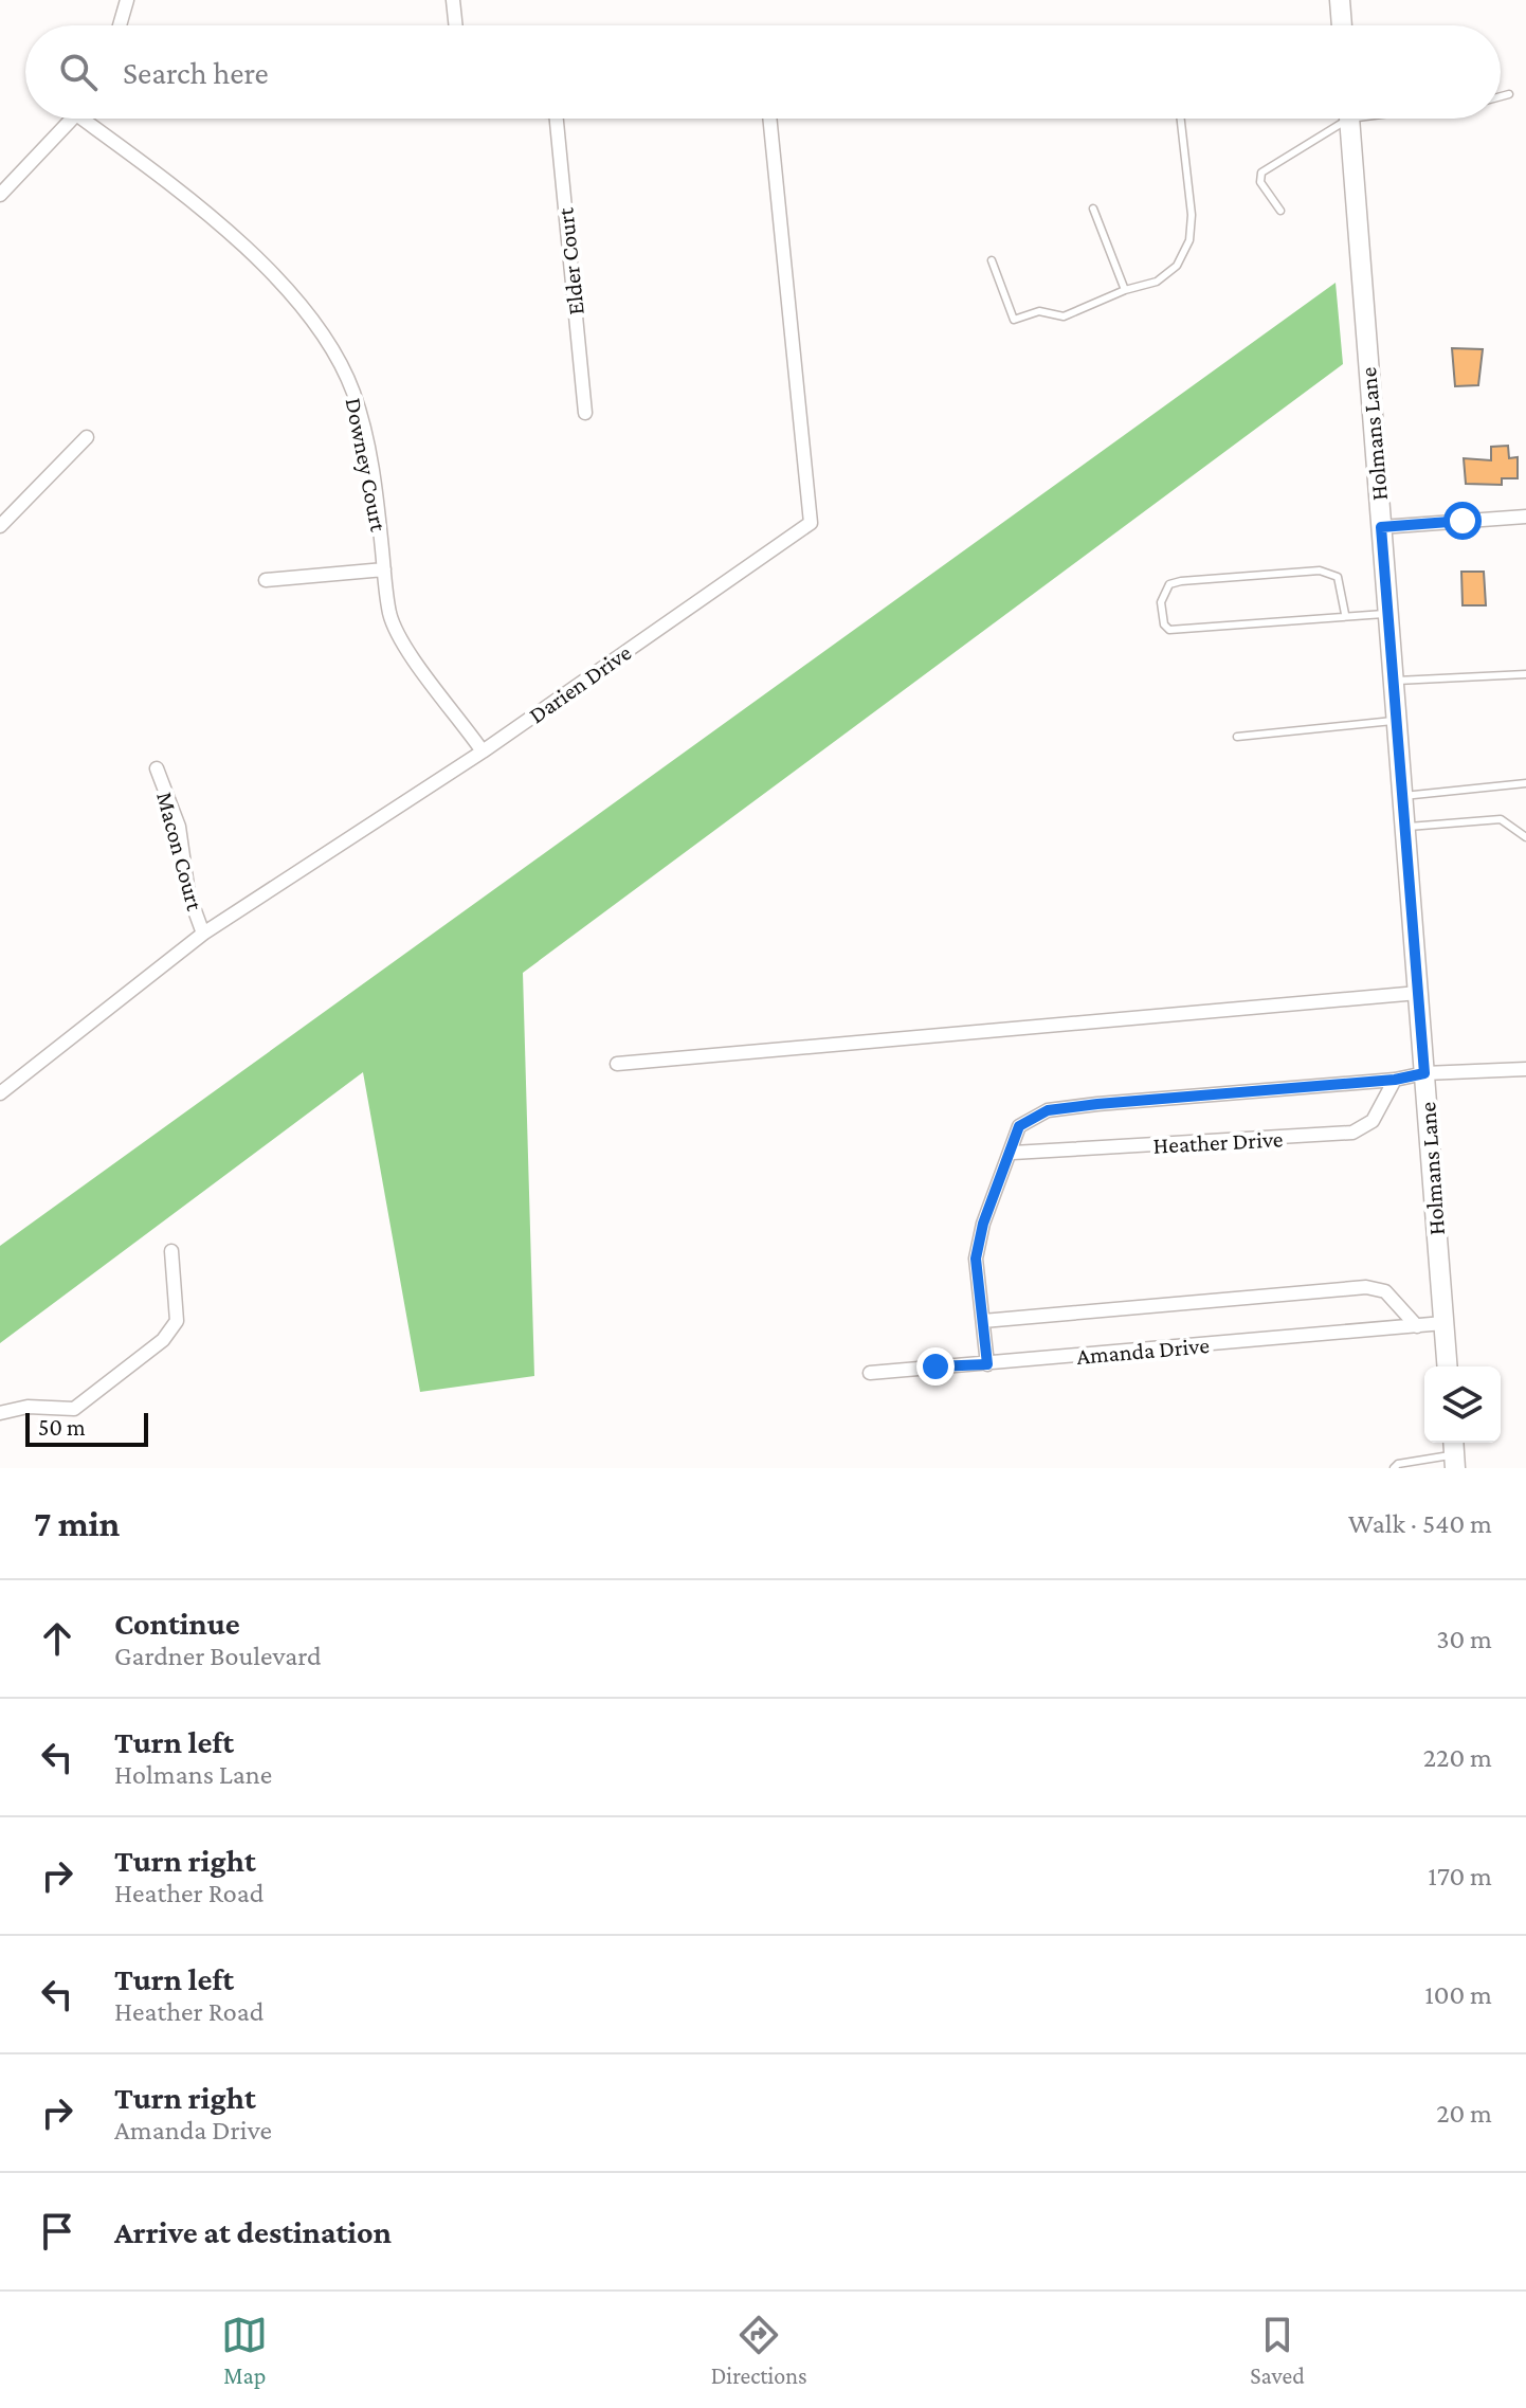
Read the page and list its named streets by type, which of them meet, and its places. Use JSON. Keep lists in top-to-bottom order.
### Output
{
  "streets": {
    "main road": ["Holmans Lane"],
    "street": [
      "Elder Court",
      "Downey Court",
      "Darien Drive",
      "Macon Court",
      "Heather Drive",
      "Amanda Drive"
    ]
  },
  "crossings": [
    ["Holmans Lane", "Amanda Drive"],
    ["Downey Court", "Darien Drive"],
    ["Darien Drive", "Macon Court"]
  ],
  "scale_bar": "50 m",
  "page": {
    "search": "Search here",
    "scale": "50 m",
    "heading": ["7 min", "Walk · 540 m"],
    "list": [
      ["Continue", "Gardner Boulevard", "30 m"],
      ["Turn left", "Holmans Lane", "220 m"],
      ["Turn right", "Heather Road", "170 m"],
      ["Turn left", "Heather Road", "100 m"],
      ["Turn right", "Amanda Drive", "20 m"],
      "Arrive at destination"
    ],
    "nav": ["Map", "Directions", "Saved"]
  }
}
